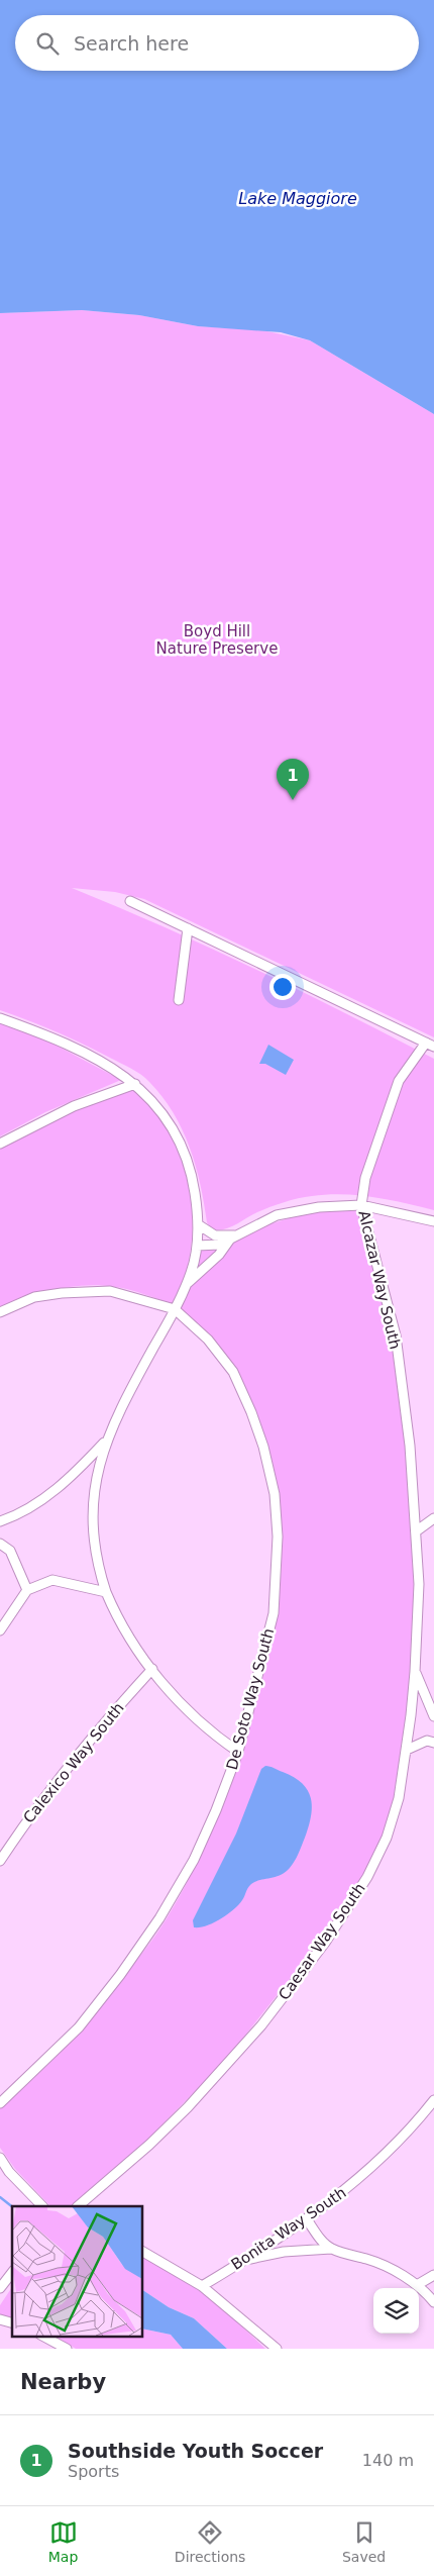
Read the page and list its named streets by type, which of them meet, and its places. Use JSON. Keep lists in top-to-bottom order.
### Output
{
  "streets": {
    "street": [
      "Alcazar Way South",
      "De Soto Way South",
      "Calexico Way South",
      "Caesar Way South",
      "Bonita Way South"
    ]
  },
  "crossings": [
    ["Alcazar Way South", "Caesar Way South"]
  ],
  "water": ["Lake Maggiore"],
  "parks": ["Boyd Hill Nature Preserve"],
  "page": {
    "search": "Search here",
    "pins": "1",
    "heading": "Nearby",
    "list": [
      {
        "mark": "1",
        "name": "Southside Youth Soccer",
        "note": "Sports",
        "value": "140 m"
      }
    ],
    "nav": ["Map", "Directions", "Saved"]
  }
}
